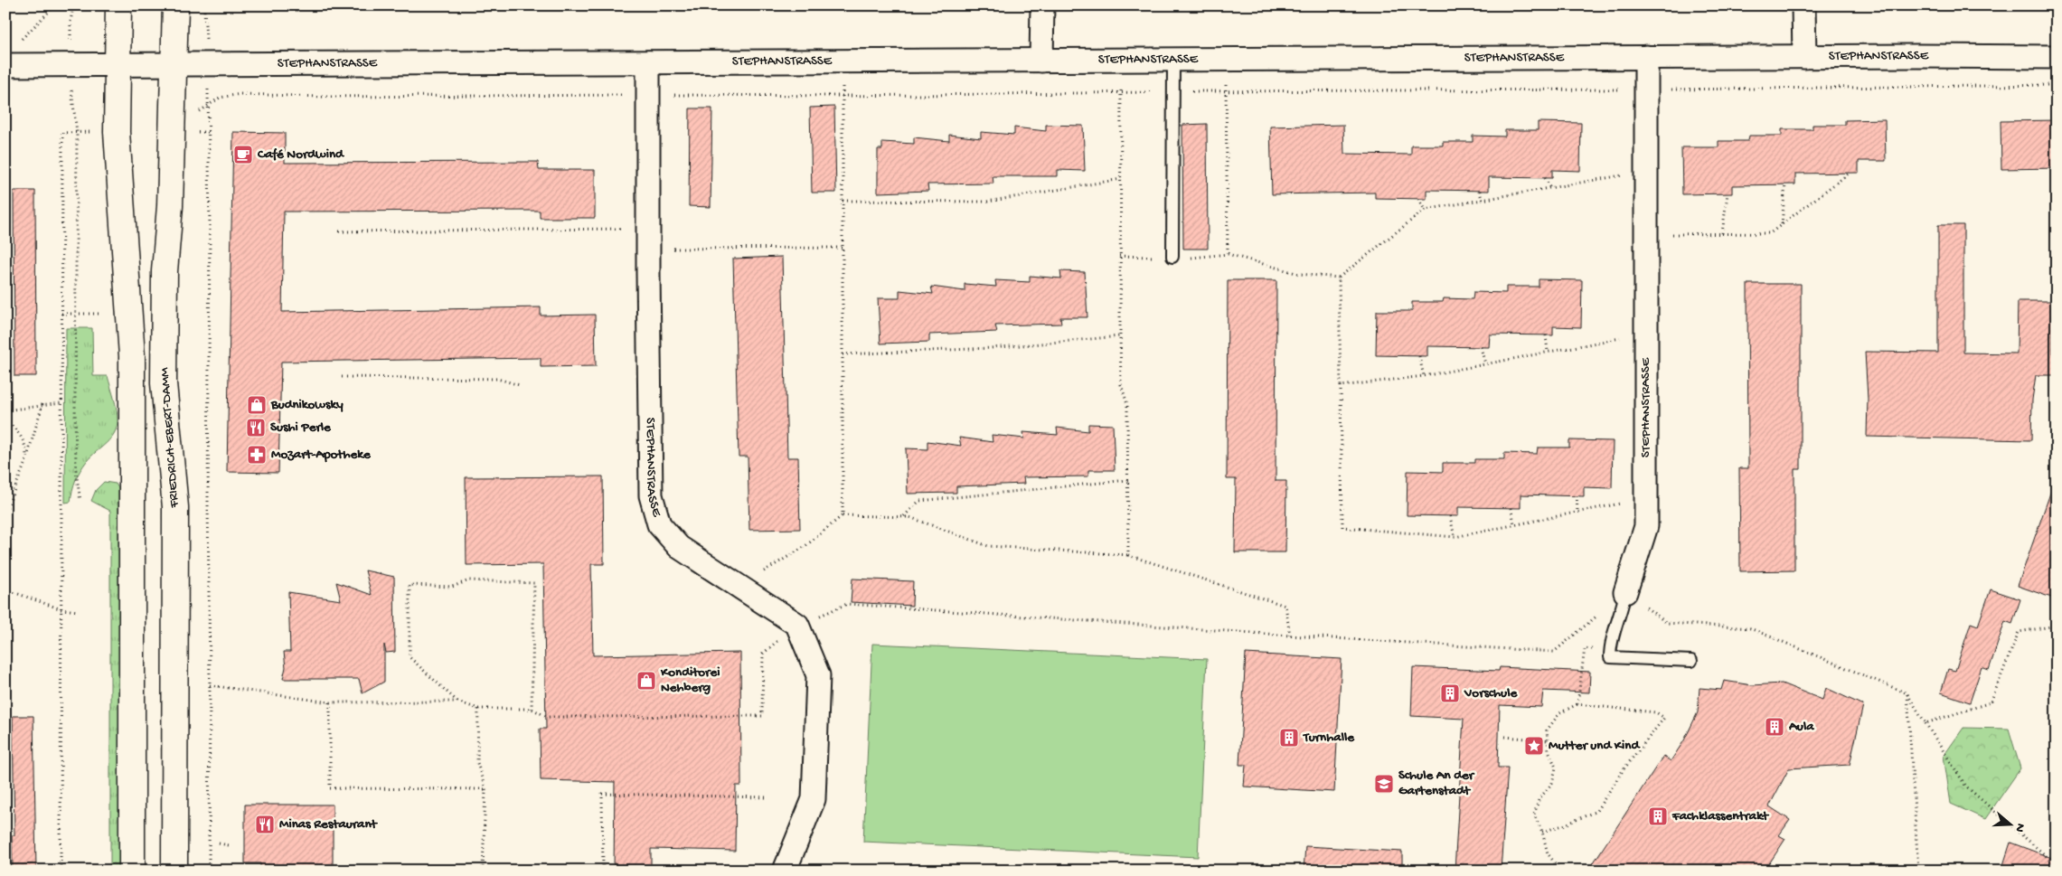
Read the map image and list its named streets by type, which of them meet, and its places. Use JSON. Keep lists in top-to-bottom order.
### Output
{
  "streets": {
    "main road": ["FRIEDRICH-EBERT-DAMM"],
    "street": ["STEPHANSTRASSE"]
  },
  "crossings": [
    ["STEPHANSTRASSE", "FRIEDRICH-EBERT-DAMM"]
  ],
  "places": {
    "cafe": ["Café Nordwind"],
    "shop": ["Budnikowsky", "Konditorei Nehberg"],
    "restaurant": ["Sushi Perle", "Minas Restaurant"],
    "pharmacy": ["Mozart-Apotheke"],
    "building": [
      "Vorschule",
      "Aula",
      "Turnhalle",
      "Fachklassentrakt"
    ],
    "place": ["Mutter und Kind"],
    "school or university": ["Schule An der Gartenstadt"]
  },
  "north": "right"
}
